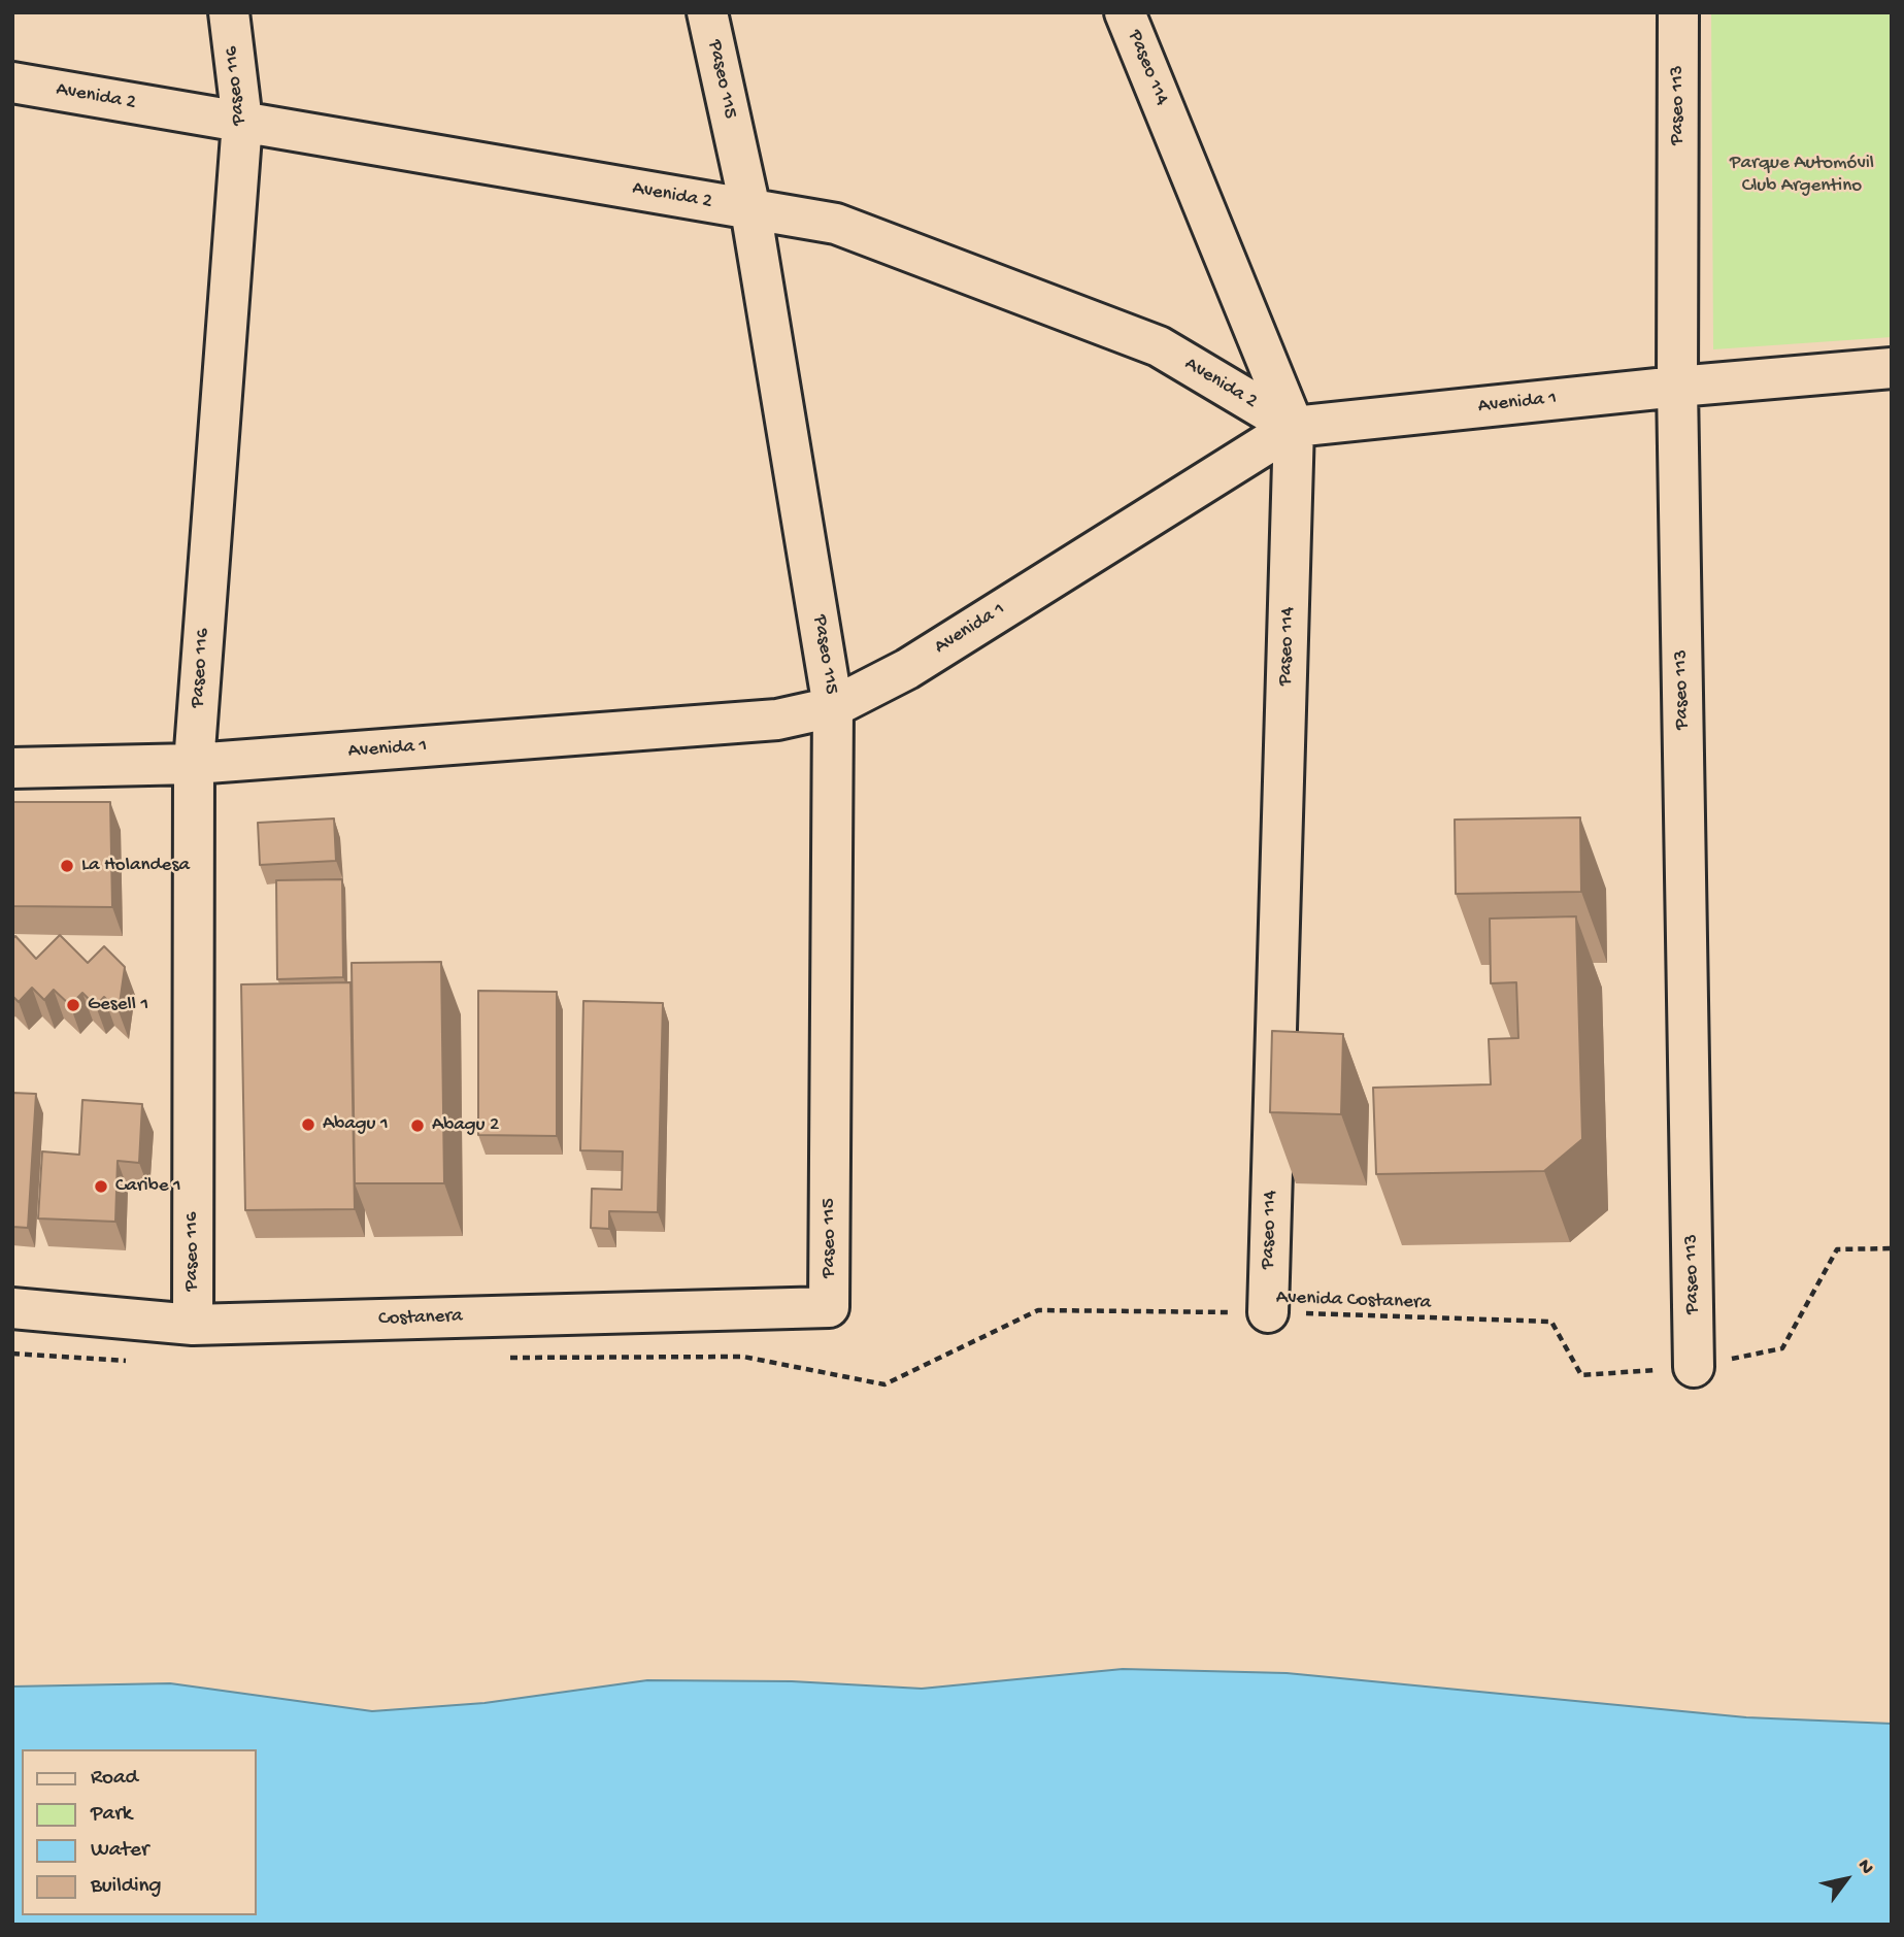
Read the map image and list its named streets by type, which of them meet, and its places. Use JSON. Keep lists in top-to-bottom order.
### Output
{
  "streets": {
    "street": [
      "Paseo 114",
      "Paseo 115",
      "Paseo 116",
      "Avenida 2",
      "Paseo 113",
      "Avenida 1",
      "Costanera"
    ],
    "path": ["Avenida Costanera"]
  },
  "crossings": [
    ["Paseo 114", "Avenida 2"],
    ["Paseo 114", "Avenida 1"],
    ["Paseo 114", "Avenida Costanera"],
    ["Paseo 115", "Avenida 2"],
    ["Paseo 115", "Avenida 1"],
    ["Paseo 115", "Costanera"],
    ["Paseo 116", "Avenida 2"],
    ["Paseo 116", "Avenida 1"],
    ["Paseo 116", "Costanera"],
    ["Avenida 2", "Avenida 1"],
    ["Paseo 113", "Avenida 1"],
    ["Paseo 113", "Avenida Costanera"]
  ],
  "parks": ["Parque Automóvil Club Argentino"],
  "places": [
    "La Holandesa",
    "Gesell 1",
    "Abagu 1",
    "Abagu 2",
    "Caribe 1"
  ],
  "legend": [
    "Road",
    "Park",
    "Water",
    "Building"
  ],
  "north": "top right"
}
